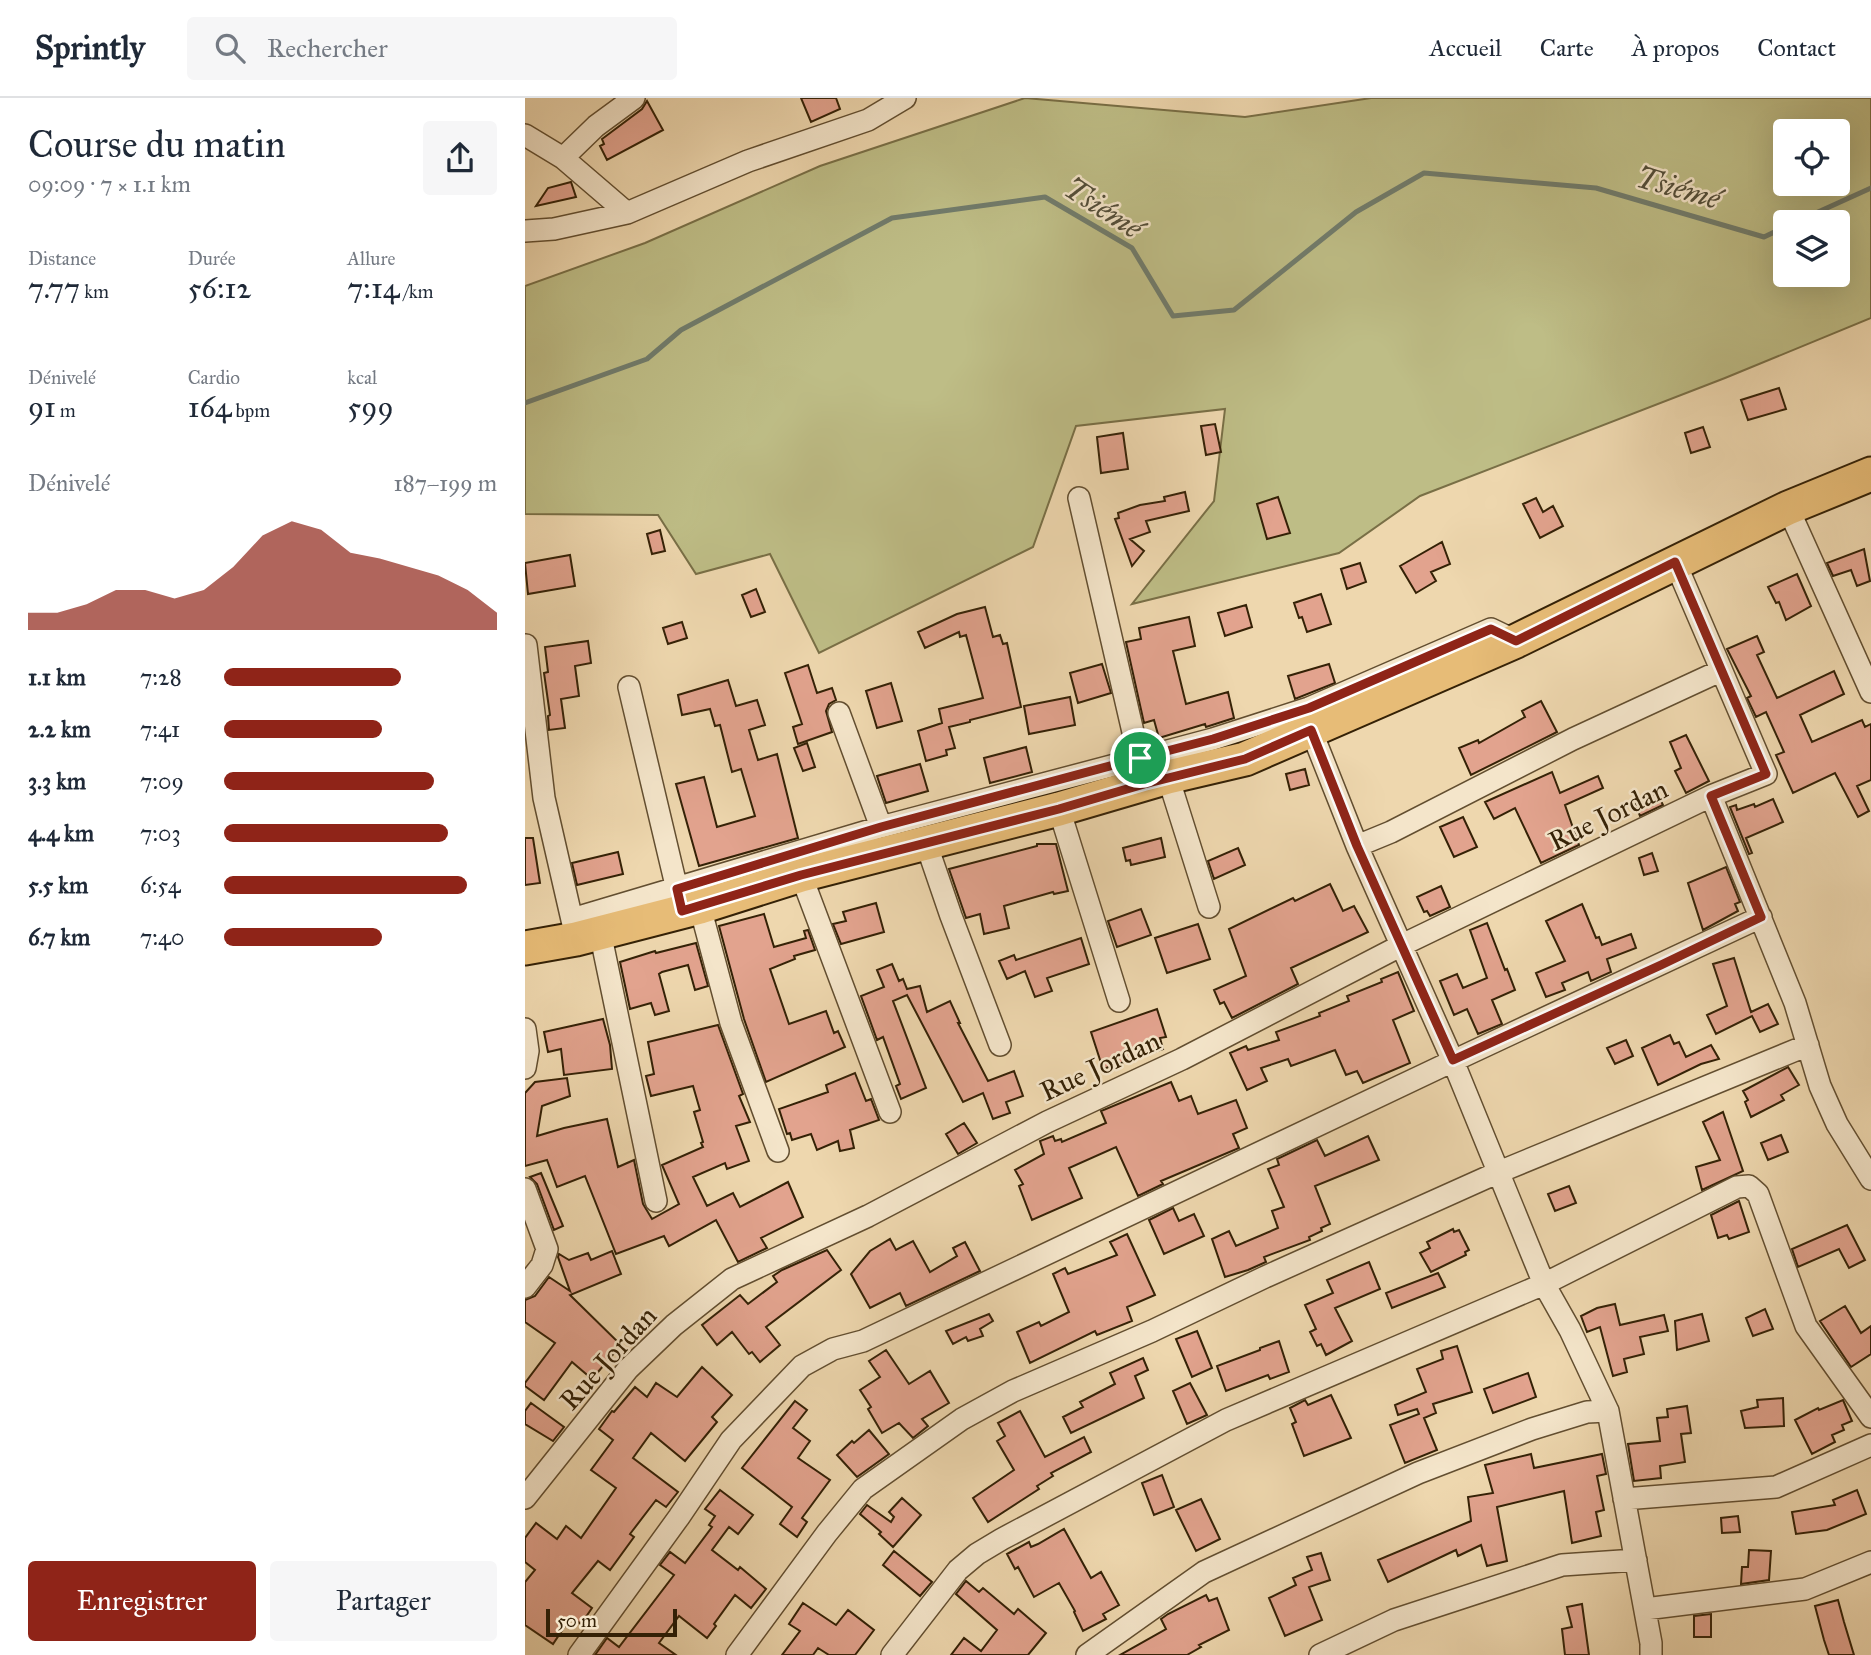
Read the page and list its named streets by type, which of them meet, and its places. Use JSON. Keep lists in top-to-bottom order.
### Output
{
  "streets": {
    "street": ["Rue Jordan"]
  },
  "water": ["Tsiémé"],
  "scale_bar": "50 m",
  "page": {
    "header": "Sprintly",
    "search": "Rechercher",
    "nav": [
      "Accueil",
      "Carte",
      "À propos",
      "Contact"
    ],
    "heading": ["Course du matin", "09:09 · 7 × 1.1 km"],
    "stats": [
      ["Distance", "7.77 km"],
      ["Durée", "56:12"],
      ["Allure", "7:14 /km"],
      ["Dénivelé", "91 m"],
      ["Cardio", "164 bpm"],
      ["kcal", "599"]
    ],
    "chart": ["Dénivelé", "187–199 m"],
    "list": [
      {
        "name": "1.1 km",
        "note": "7:28"
      },
      {
        "name": "2.2 km",
        "note": "7:41"
      },
      {
        "name": "3.3 km",
        "note": "7:09"
      },
      {
        "name": "4.4 km",
        "note": "7:03"
      },
      {
        "name": "5.5 km",
        "note": "6:54"
      },
      {
        "name": "6.7 km",
        "note": "7:40"
      }
    ],
    "buttons": ["Enregistrer", "Partager"],
    "scale": "50 m"
  }
}
